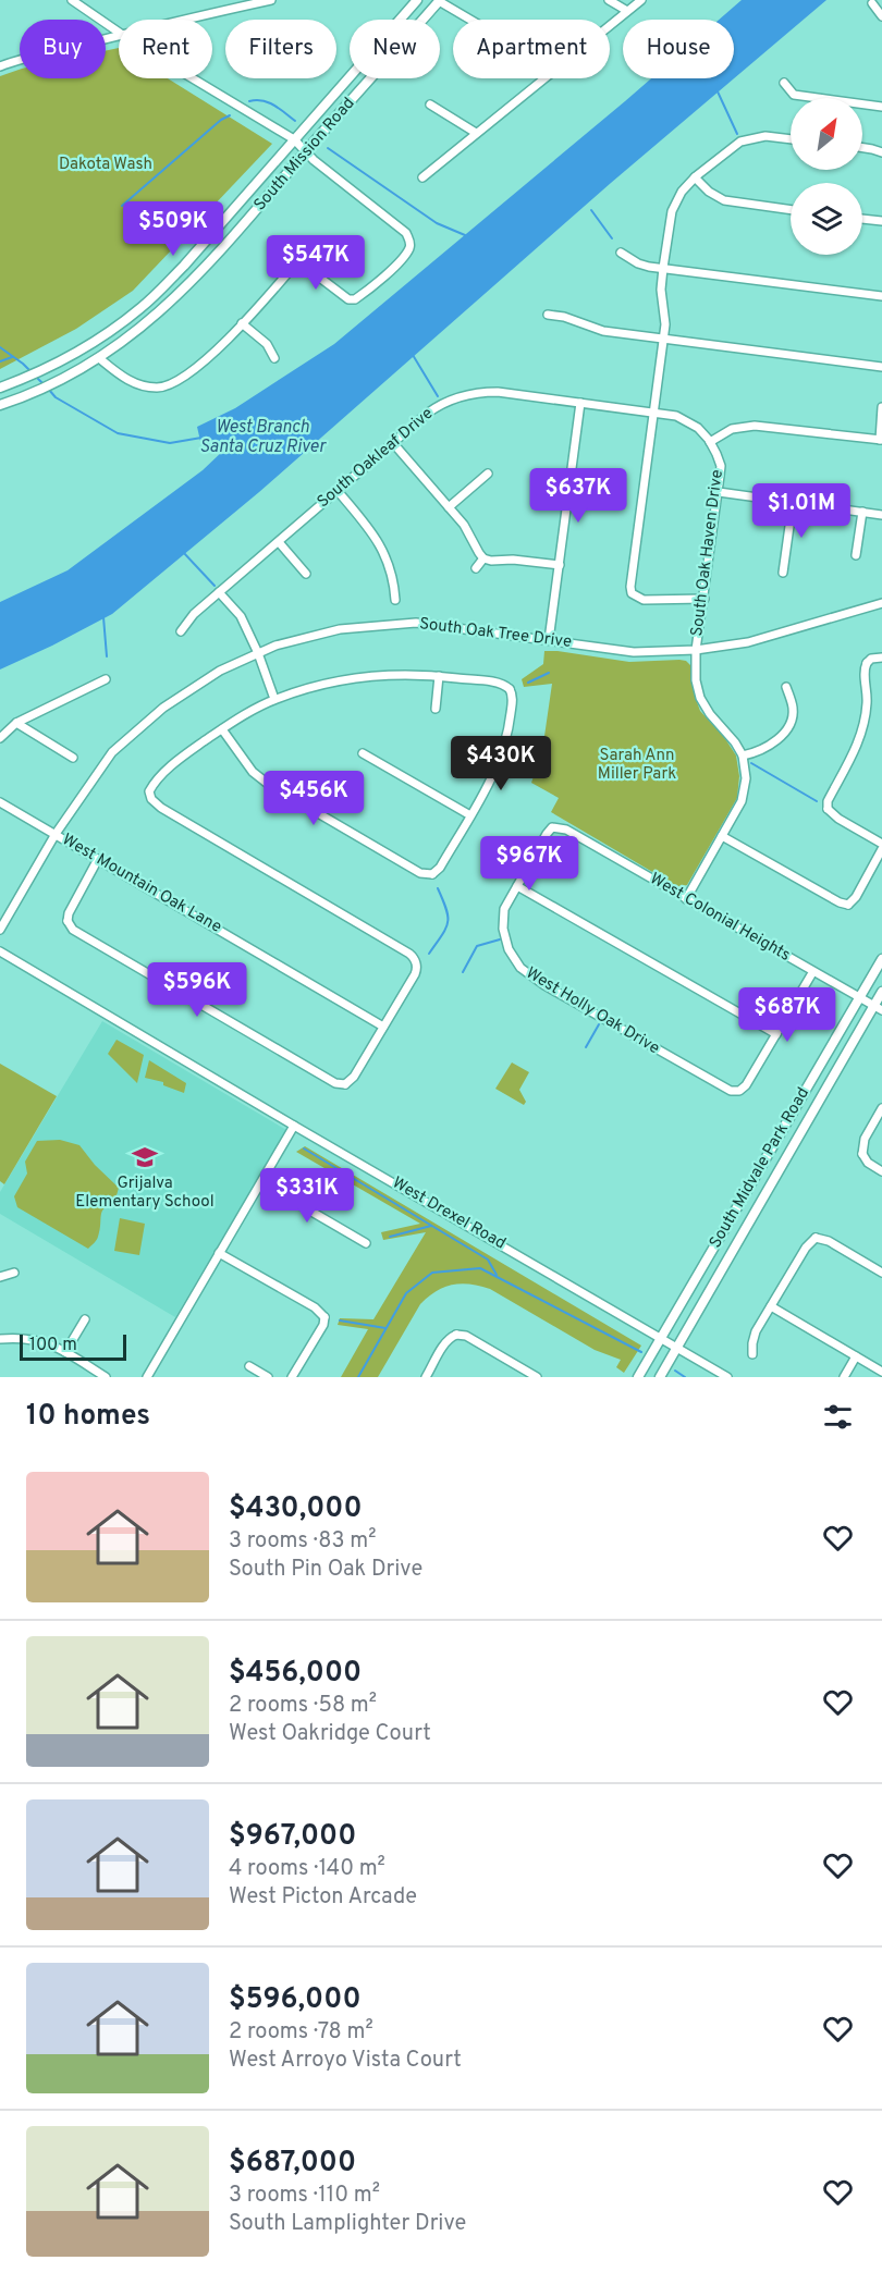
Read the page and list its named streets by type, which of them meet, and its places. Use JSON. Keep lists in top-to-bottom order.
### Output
{
  "streets": {
    "main road": ["South Mission Road", "South Midvale Park Road"],
    "street": [
      "South Oakleaf Drive",
      "South Oak Haven Drive",
      "South Oak Tree Drive",
      "West Mountain Oak Lane",
      "West Colonial Heights",
      "West Holly Oak Drive",
      "West Drexel Road"
    ]
  },
  "crossings": [
    ["South Oakleaf Drive", "South Oak Haven Drive"],
    ["South Oak Haven Drive", "South Oak Tree Drive"],
    ["South Oak Tree Drive", "West Mountain Oak Lane"],
    ["West Colonial Heights", "West Holly Oak Drive"],
    ["West Colonial Heights", "South Midvale Park Road"],
    ["South Midvale Park Road", "West Drexel Road"]
  ],
  "water": ["West Branch Santa Cruz River"],
  "parks": ["Dakota Wash", "Sarah Ann Miller Park"],
  "places": {
    "school or university": ["Grijalva Elementary School"]
  },
  "scale_bar": "100 m",
  "north": "top right",
  "page": {
    "chip": [
      "Buy",
      "Rent",
      "Filters",
      "New",
      "Apartment",
      "House"
    ],
    "price": [
      "$509K",
      "$547K",
      "$637K",
      "$1.01M",
      "$430K",
      "$456K",
      "$967K",
      "$596K",
      "$687K",
      "$331K"
    ],
    "scale": "100 m",
    "heading": "10 homes",
    "list": [
      {
        "name": "$430,000",
        "note": "3 rooms · 83 m² · South Pin Oak Drive"
      },
      {
        "name": "$456,000",
        "note": "2 rooms · 58 m² · West Oakridge Court"
      },
      {
        "name": "$967,000",
        "note": "4 rooms · 140 m² · West Picton Arcade"
      },
      {
        "name": "$596,000",
        "note": "2 rooms · 78 m² · West Arroyo Vista Court"
      },
      {
        "name": "$687,000",
        "note": "3 rooms · 110 m² · South Lamplighter Drive"
      }
    ]
  }
}
